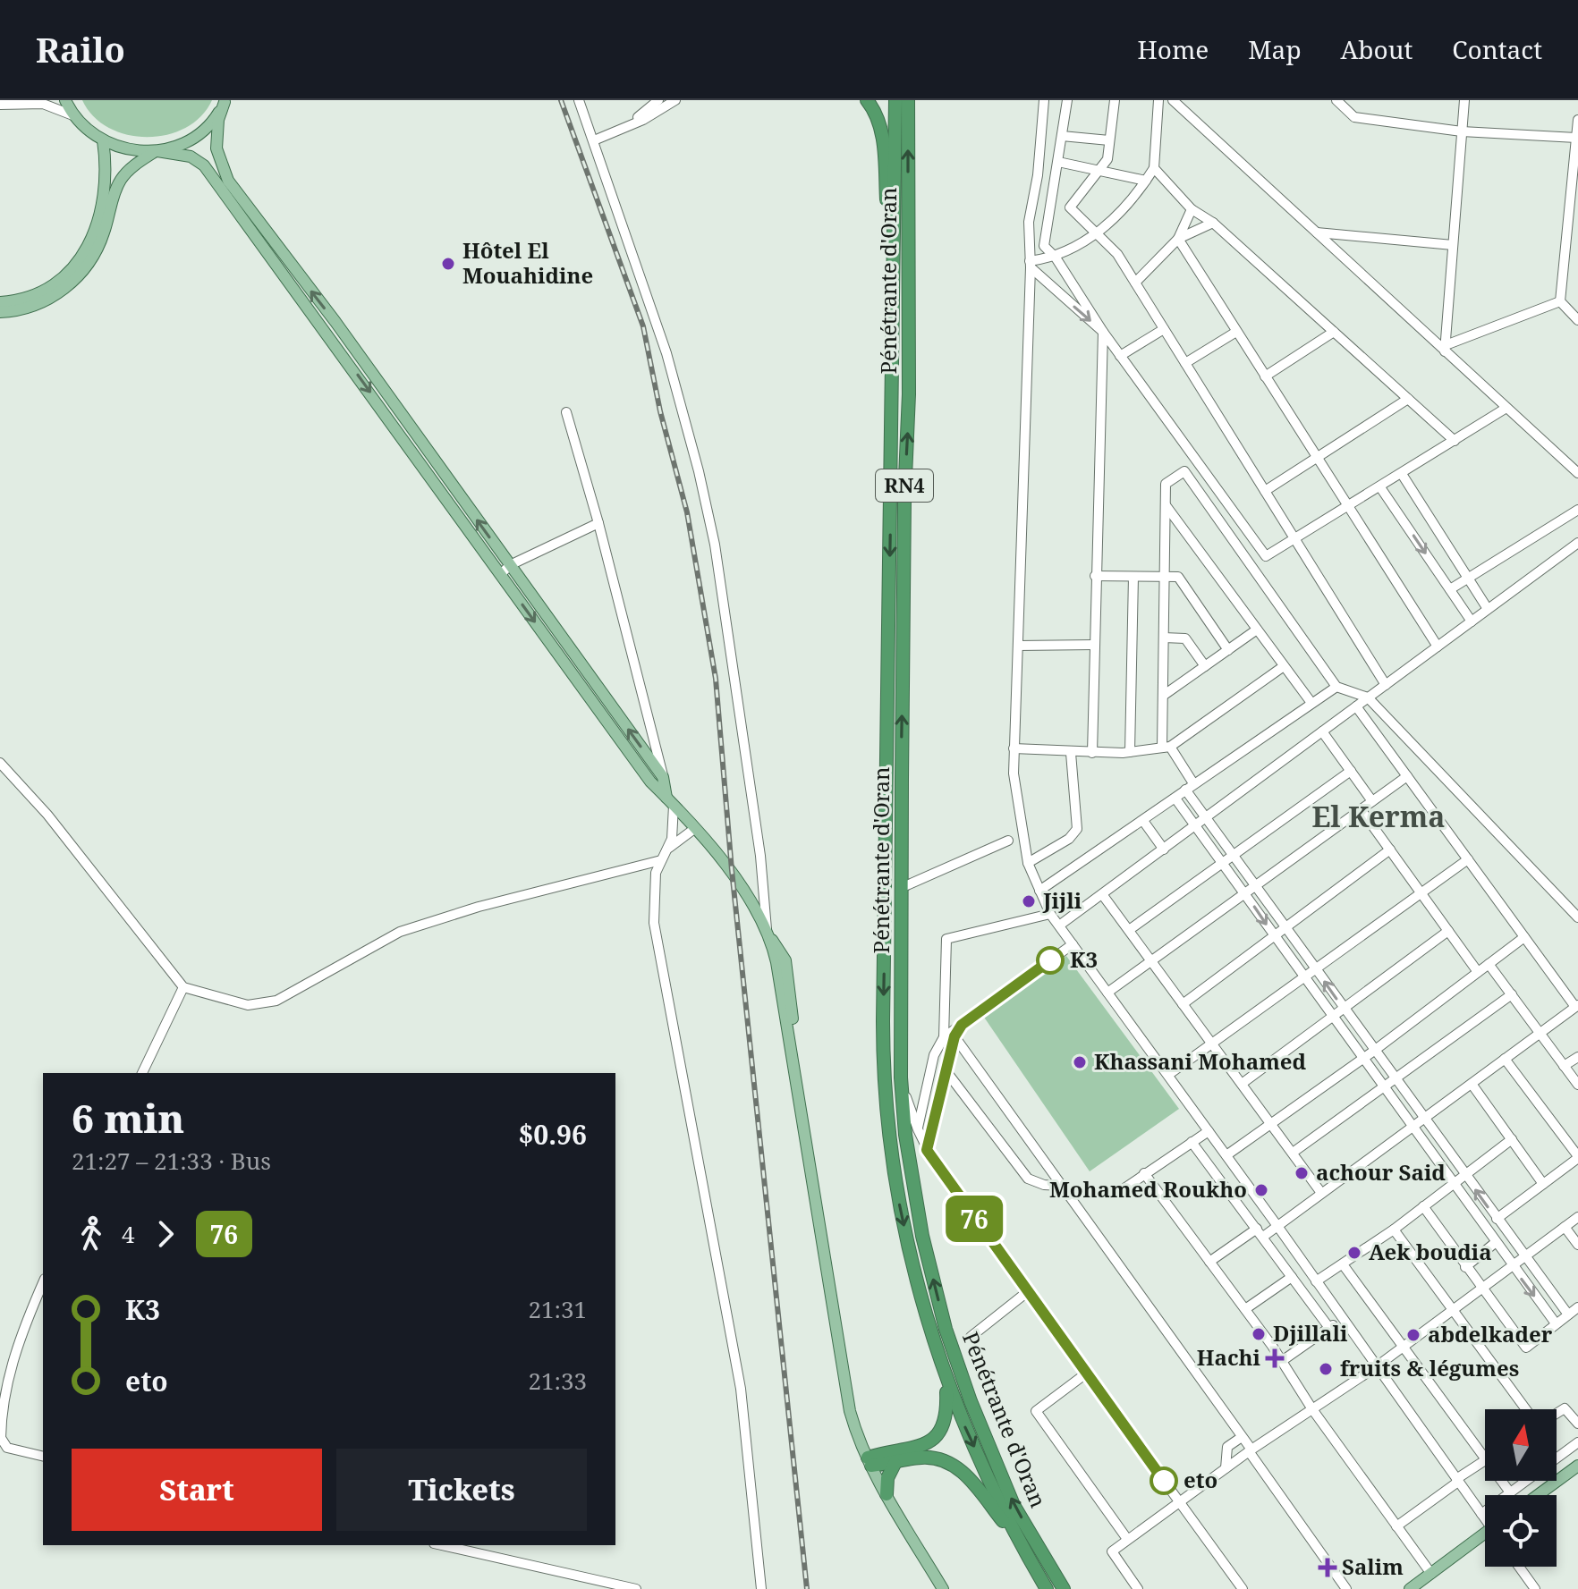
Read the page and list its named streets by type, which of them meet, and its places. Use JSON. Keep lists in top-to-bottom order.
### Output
{
  "streets": {
    "highway": ["Pénétrante d'Oran", "RN4"]
  },
  "districts": ["El Kerma"],
  "places": {
    "other": [
      "Hôtel El Mouahidine",
      "Jijli",
      "K3",
      "Khassani Mohamed",
      "achour Said",
      "Mohamed Roukho",
      "Aek boudia",
      "Djillali",
      "abdelkader",
      "fruits & légumes",
      "eto"
    ],
    "health": ["Hachi", "Salim"]
  },
  "lines": ["bus line 76"],
  "north": "top",
  "page": {
    "header": "Railo",
    "nav": [
      "Home",
      "Map",
      "About",
      "Contact"
    ],
    "on_map": "76",
    "heading": ["6 min", "21:27 – 21:33 · Bus", "$0.96"],
    "legs": ["4", "76"],
    "list": [
      {
        "name": "K3",
        "value": "21:31"
      },
      {
        "name": "eto",
        "value": "21:33"
      }
    ],
    "buttons": ["Start", "Tickets"]
  }
}
